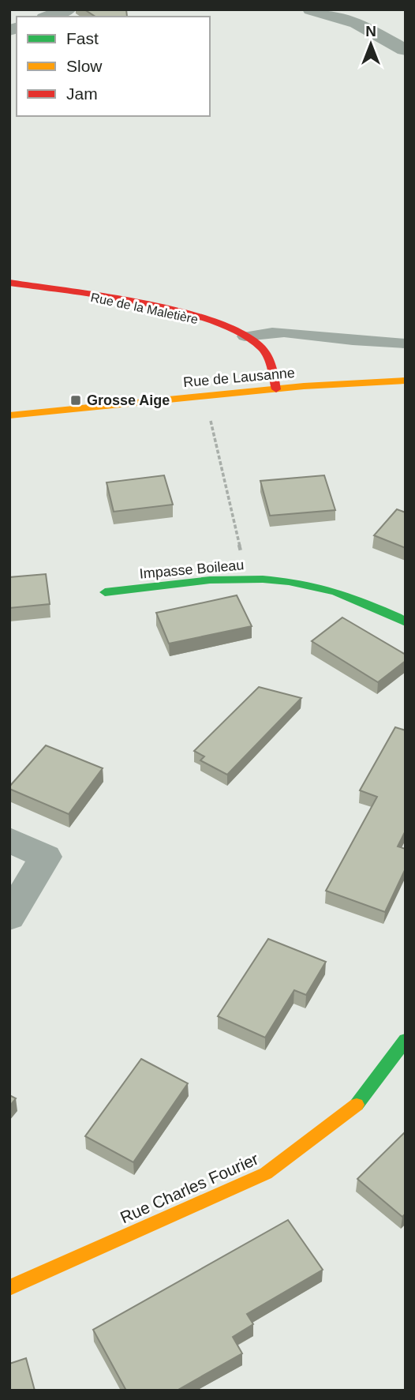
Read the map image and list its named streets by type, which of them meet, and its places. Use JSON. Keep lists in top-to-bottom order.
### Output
{
  "streets": {
    "street": [
      "Rue de la Maletière",
      "Rue de Lausanne",
      "Impasse Boileau",
      "Rue Charles Fourier"
    ]
  },
  "crossings": [
    ["Rue de la Maletière", "Rue de Lausanne"]
  ],
  "places": {
    "transit": ["Grosse Aige"]
  },
  "legend": ["Fast", "Slow", "Jam"],
  "north": "top"
}
